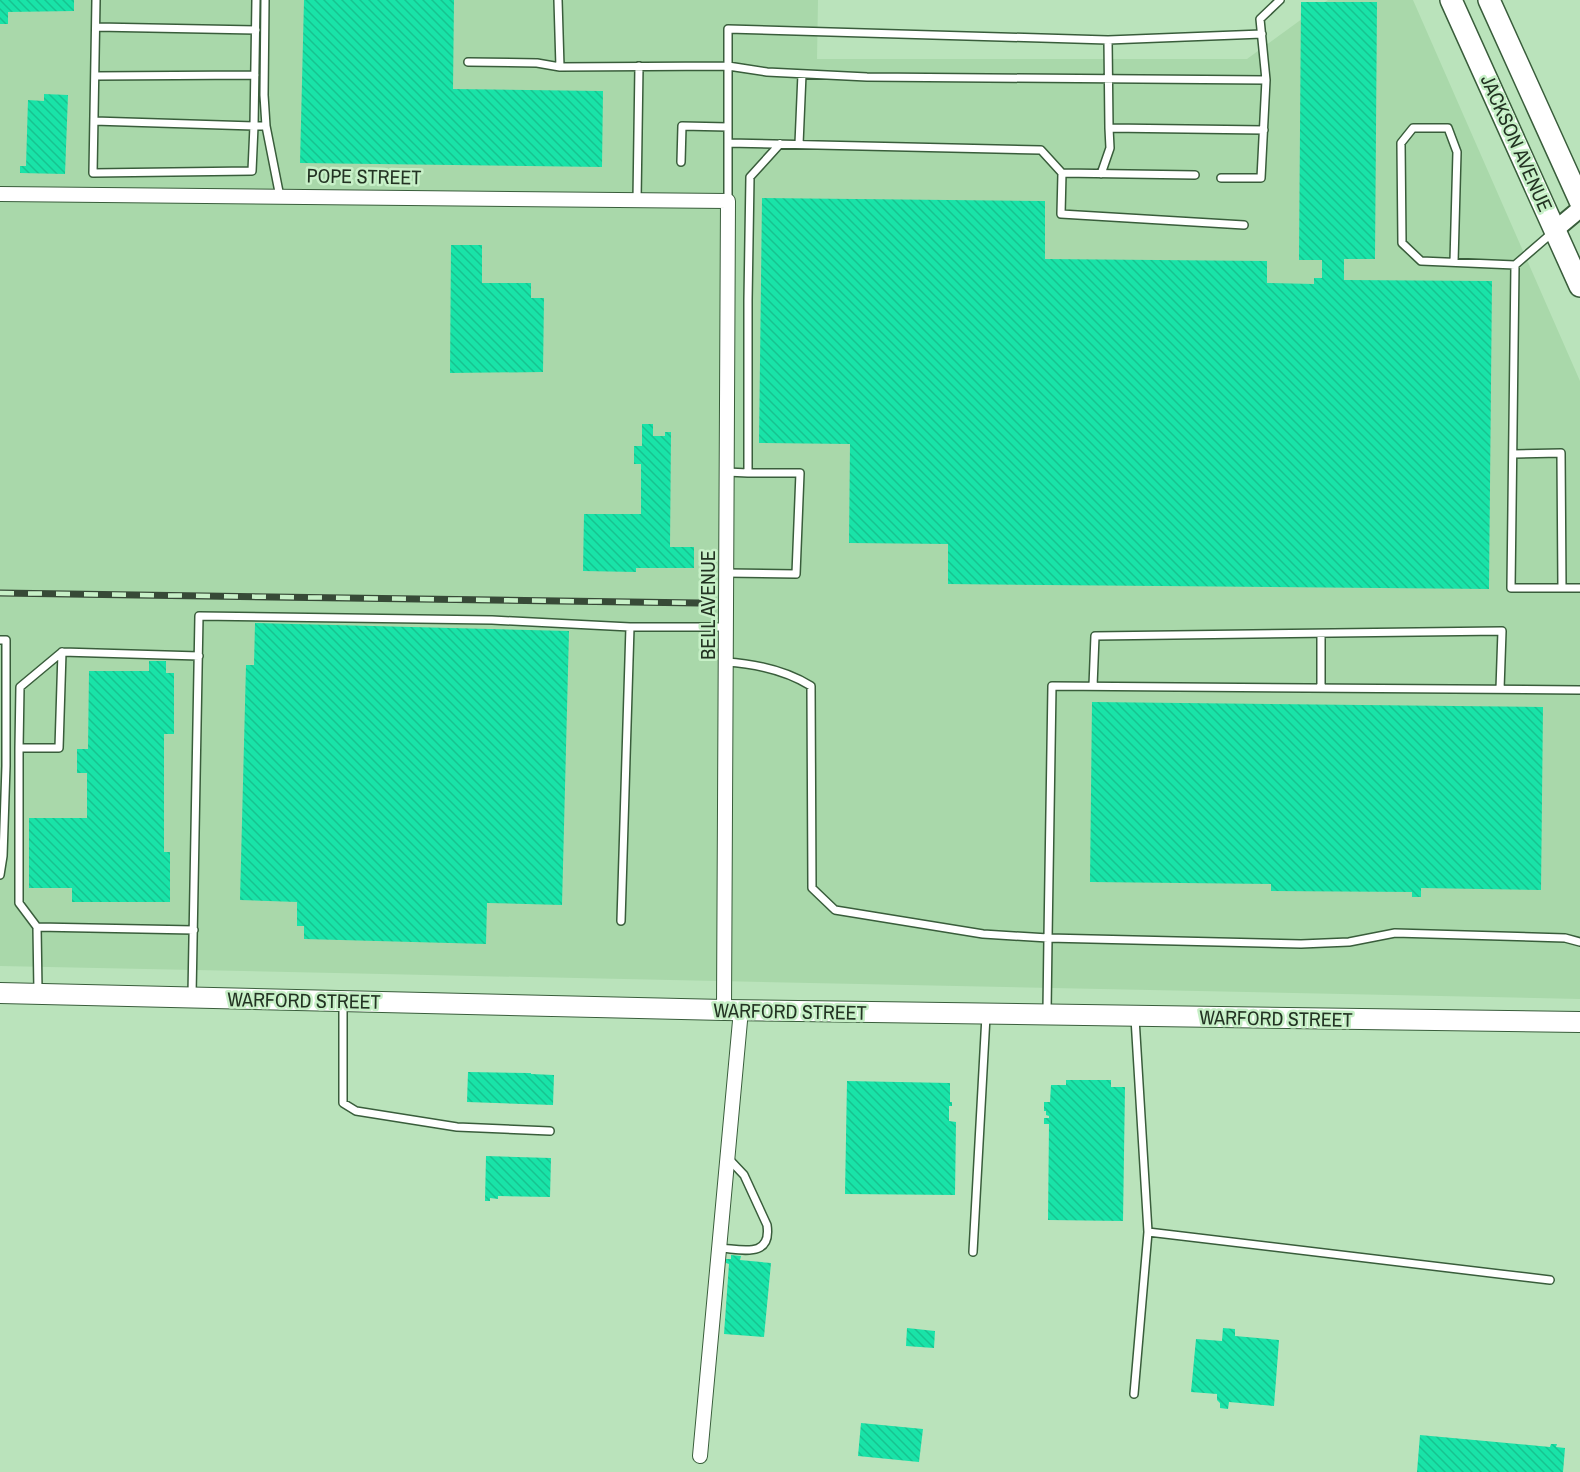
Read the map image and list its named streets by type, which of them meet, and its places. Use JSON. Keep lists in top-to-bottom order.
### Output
{
  "streets": {
    "main road": ["JACKSON AVENUE", "WARFORD STREET"],
    "street": ["POPE STREET", "BELL AVENUE"]
  },
  "crossings": [
    ["POPE STREET", "BELL AVENUE"],
    ["BELL AVENUE", "WARFORD STREET"]
  ]
}
